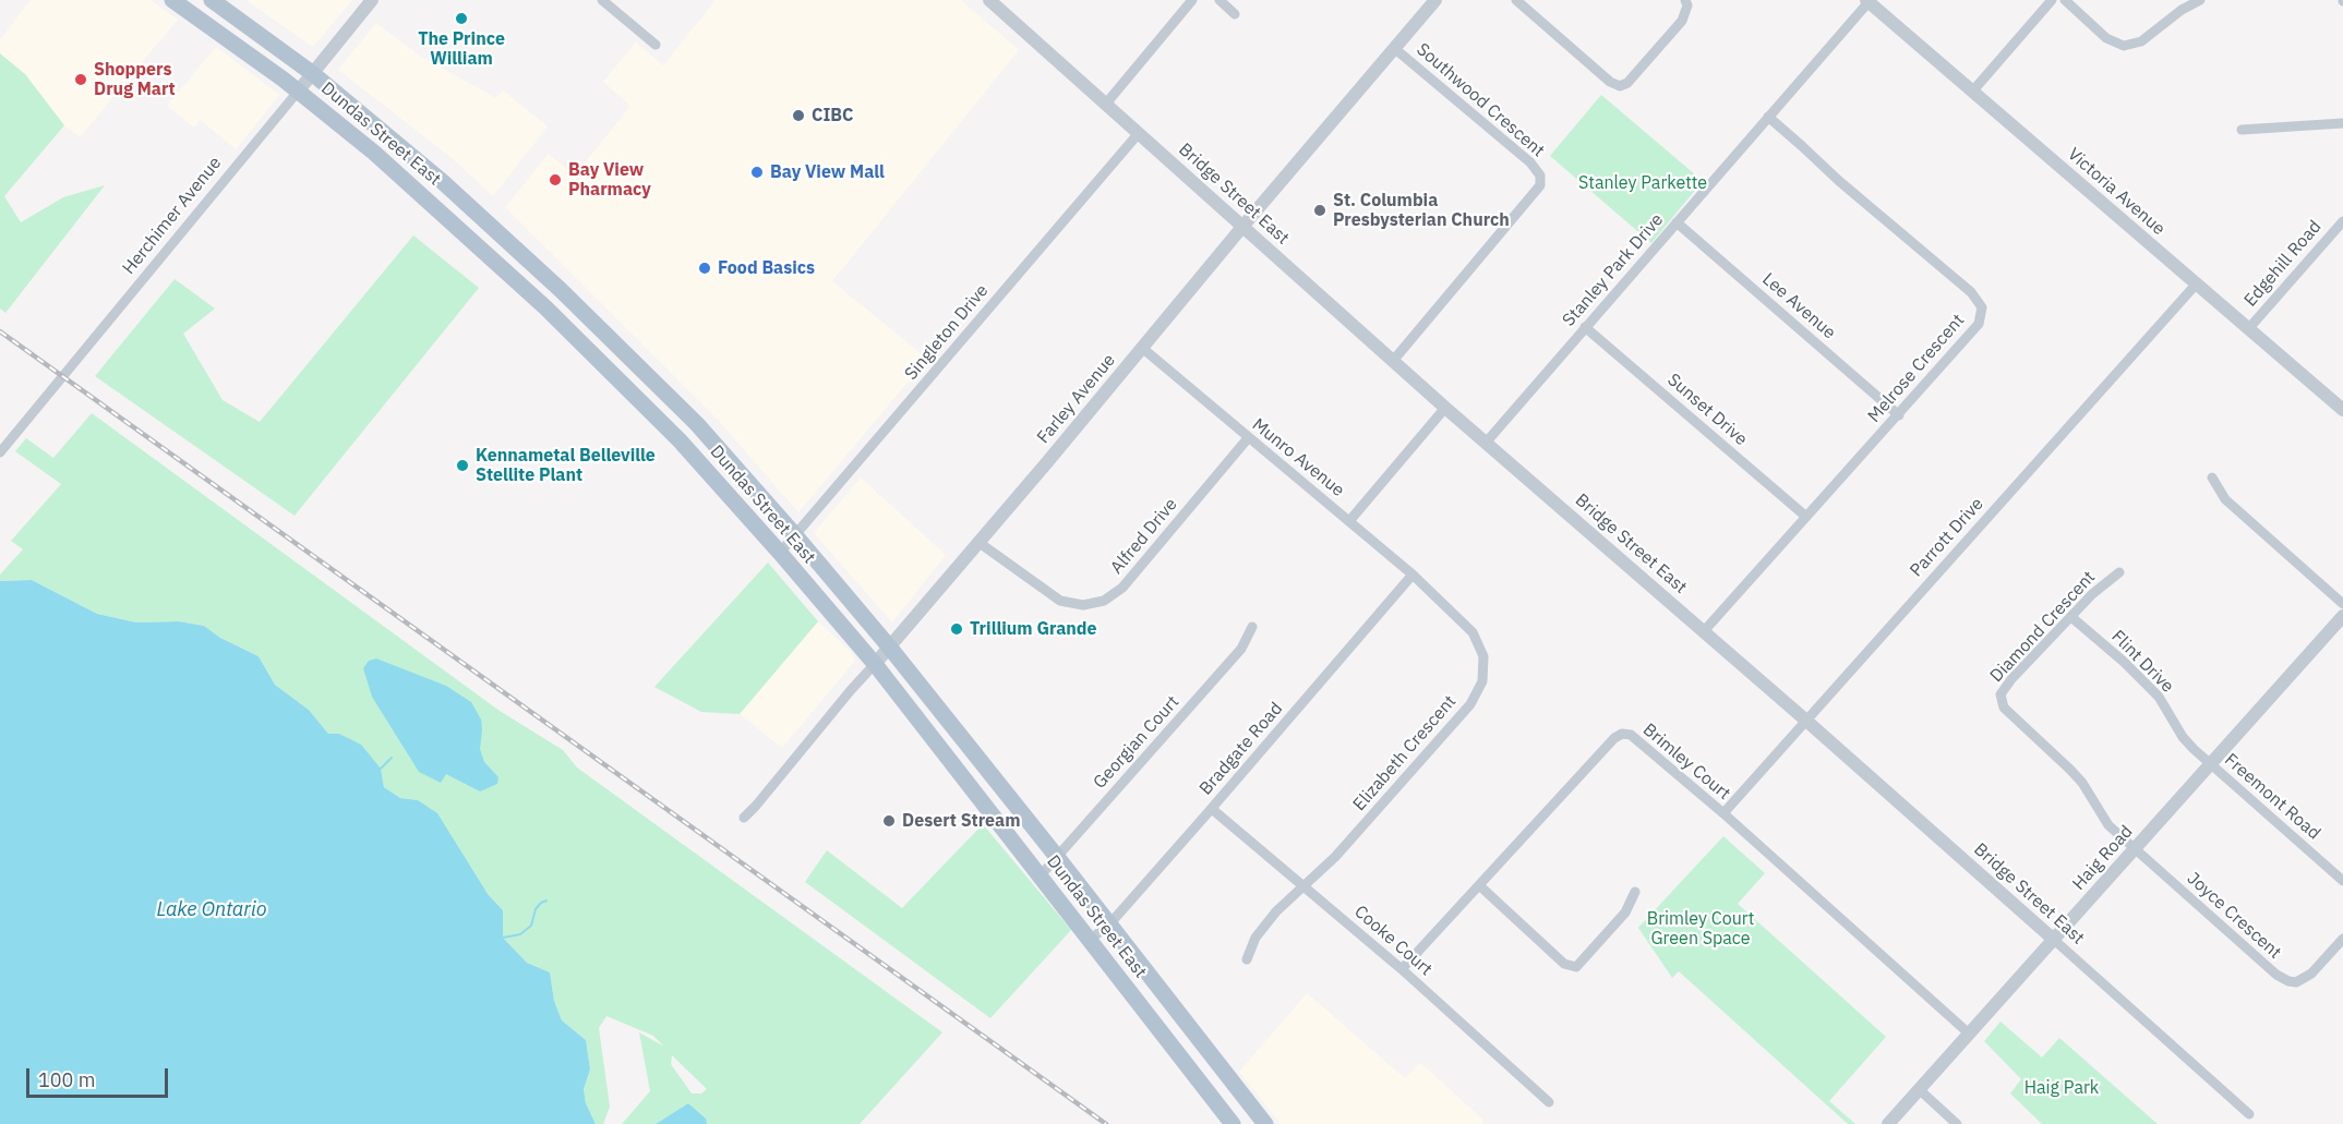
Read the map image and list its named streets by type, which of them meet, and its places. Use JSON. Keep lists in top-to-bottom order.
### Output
{
  "streets": {
    "main road": ["Dundas Street East"],
    "street": [
      "Southwood Crescent",
      "Victoria Avenue",
      "Bridge Street East",
      "Herchimer Avenue",
      "Edgehill Road",
      "Stanley Park Drive",
      "Lee Avenue",
      "Singleton Drive",
      "Melrose Crescent",
      "Farley Avenue",
      "Sunset Drive",
      "Munro Avenue",
      "Alfred Drive",
      "Parrott Drive",
      "Diamond Crescent",
      "Flint Drive",
      "Georgian Court",
      "Bradgate Road",
      "Elizabeth Crescent",
      "Brimley Court",
      "Freemont Road",
      "Haig Road",
      "Joyce Crescent",
      "Cooke Court"
    ]
  },
  "crossings": [
    ["Southwood Crescent", "Bridge Street East"],
    ["Southwood Crescent", "Farley Avenue"],
    ["Dundas Street East", "Herchimer Avenue"],
    ["Dundas Street East", "Singleton Drive"],
    ["Dundas Street East", "Farley Avenue"],
    ["Dundas Street East", "Georgian Court"],
    ["Dundas Street East", "Bradgate Road"],
    ["Victoria Avenue", "Edgehill Road"],
    ["Victoria Avenue", "Stanley Park Drive"],
    ["Victoria Avenue", "Parrott Drive"],
    ["Bridge Street East", "Stanley Park Drive"],
    ["Bridge Street East", "Singleton Drive"],
    ["Bridge Street East", "Melrose Crescent"],
    ["Bridge Street East", "Farley Avenue"],
    ["Bridge Street East", "Munro Avenue"],
    ["Bridge Street East", "Parrott Drive"],
    ["Bridge Street East", "Haig Road"],
    ["Stanley Park Drive", "Lee Avenue"],
    ["Stanley Park Drive", "Melrose Crescent"],
    ["Stanley Park Drive", "Sunset Drive"],
    ["Lee Avenue", "Melrose Crescent"],
    ["Melrose Crescent", "Sunset Drive"],
    ["Farley Avenue", "Munro Avenue"],
    ["Farley Avenue", "Alfred Drive"],
    ["Munro Avenue", "Alfred Drive"],
    ["Munro Avenue", "Elizabeth Crescent"],
    ["Parrott Drive", "Brimley Court"],
    ["Diamond Crescent", "Flint Drive"],
    ["Diamond Crescent", "Haig Road"],
    ["Diamond Crescent", "Joyce Crescent"],
    ["Flint Drive", "Freemont Road"],
    ["Flint Drive", "Haig Road"],
    ["Bradgate Road", "Elizabeth Crescent"],
    ["Bradgate Road", "Cooke Court"],
    ["Elizabeth Crescent", "Cooke Court"],
    ["Brimley Court", "Haig Road"],
    ["Brimley Court", "Cooke Court"],
    ["Freemont Road", "Haig Road"],
    ["Haig Road", "Joyce Crescent"]
  ],
  "water": ["Lake Ontario"],
  "parks": ["Stanley Parkette", "Brimley Court Green Space", "Haig Park"],
  "places": [
    "The Prince William",
    "Shoppers Drug Mart",
    "CIBC",
    "Bay View Mall",
    "Bay View Pharmacy",
    "St. Columbia Presbysterian Church",
    "Food Basics",
    "Kennametal Belleville Stellite Plant",
    "Trillium Grande",
    "Desert Stream"
  ],
  "scale_bar": "100 m"
}
